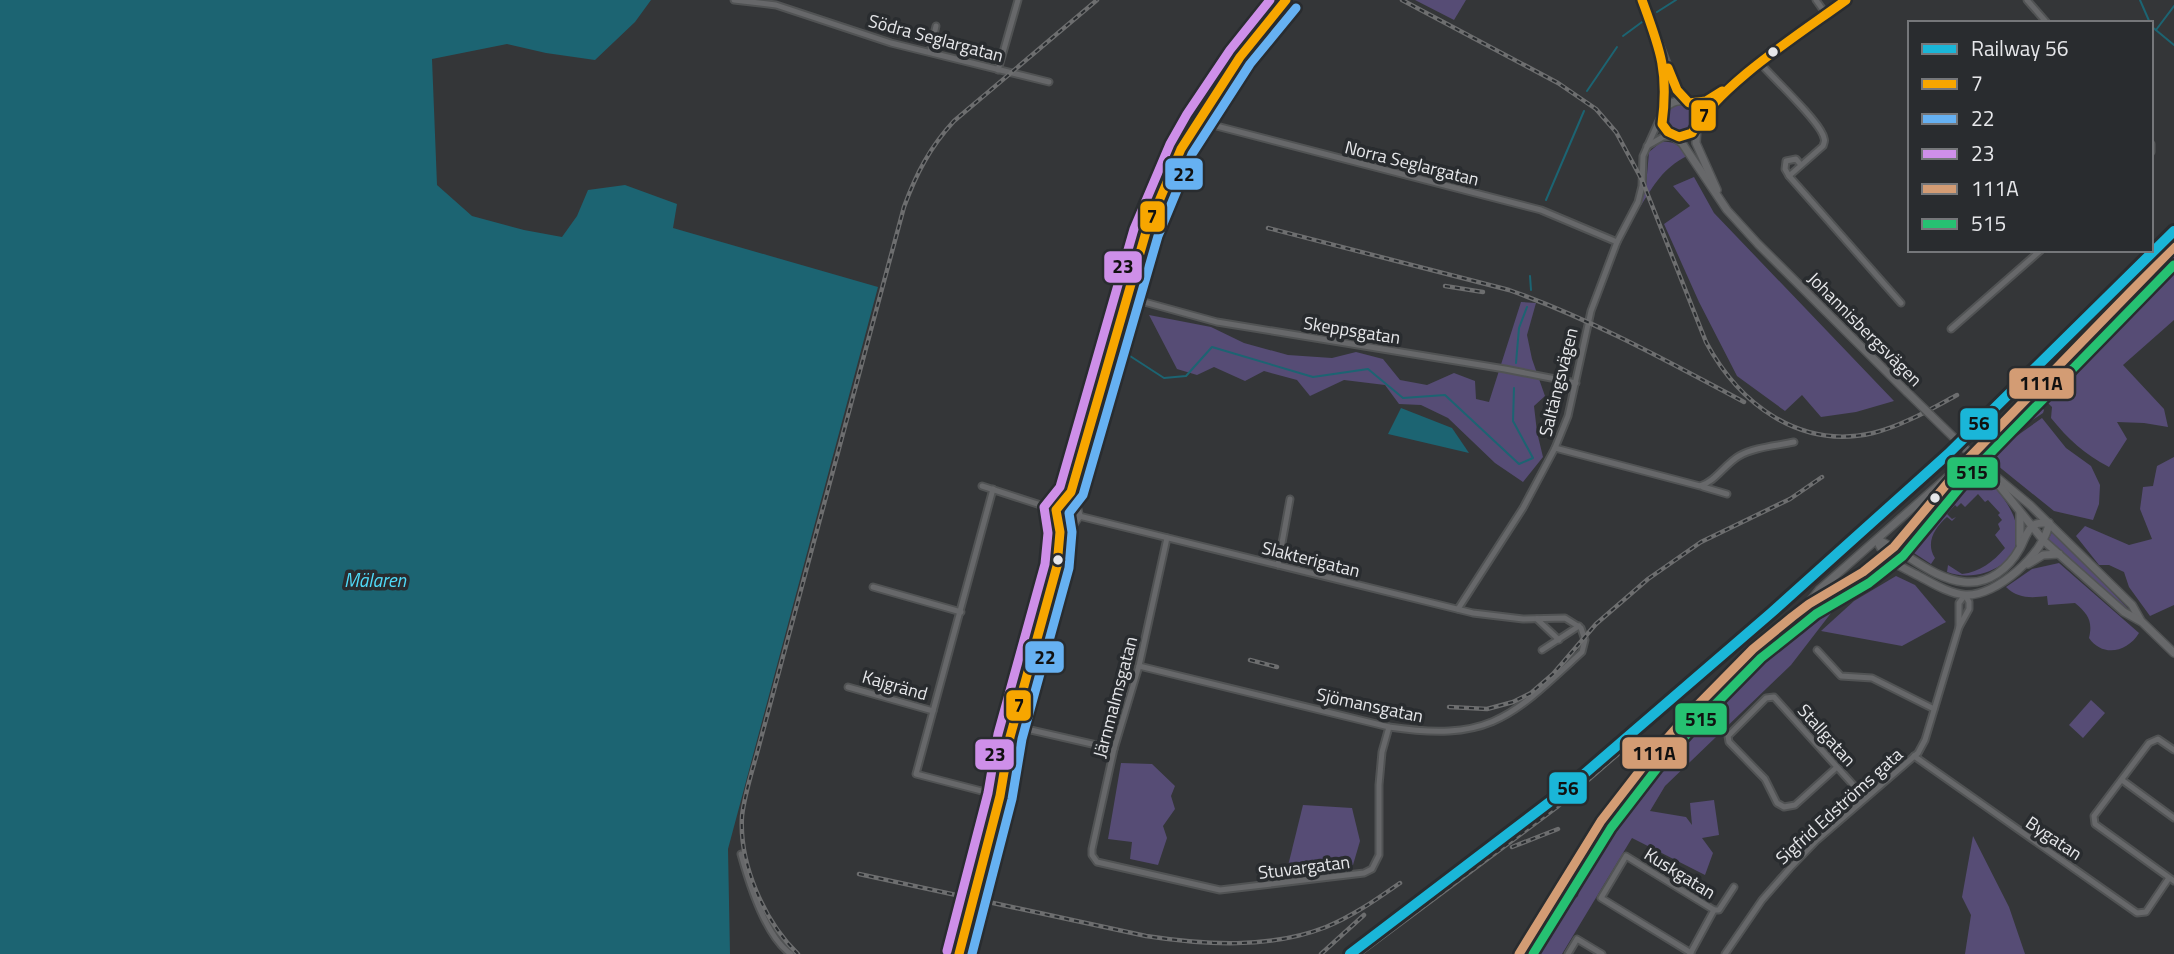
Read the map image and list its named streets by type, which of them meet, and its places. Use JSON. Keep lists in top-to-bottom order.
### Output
{
  "streets": {
    "main road": ["Johannisbergsvägen"],
    "street": [
      "Södra Seglargatan",
      "Norra Seglargatan",
      "Skeppsgatan",
      "Saltängsvägen",
      "Slakterigatan",
      "Kajgränd",
      "Järnmalmsgatan",
      "Sjömansgatan",
      "Stallgatan",
      "Sigfrid Edströms gata",
      "Bygatan",
      "Stuvargatan",
      "Kuskgatan"
    ]
  },
  "crossings": [
    ["Norra Seglargatan", "Saltängsvägen"],
    ["Johannisbergsvägen", "Saltängsvägen"],
    ["Skeppsgatan", "Saltängsvägen"],
    ["Saltängsvägen", "Slakterigatan"],
    ["Slakterigatan", "Järnmalmsgatan"],
    ["Slakterigatan", "Sjömansgatan"],
    ["Järnmalmsgatan", "Sjömansgatan"],
    ["Järnmalmsgatan", "Stuvargatan"],
    ["Sjömansgatan", "Stuvargatan"],
    ["Stallgatan", "Sigfrid Edströms gata"],
    ["Sigfrid Edströms gata", "Bygatan"]
  ],
  "water": ["Mälaren"],
  "lines": [
    "transit line 7",
    "transit line 23",
    "transit line 22",
    "rail line 56",
    "transit line 111A",
    "transit line 515"
  ],
  "legend": [
    "Railway 56",
    "7",
    "22",
    "23",
    "111A",
    "515"
  ]
}
